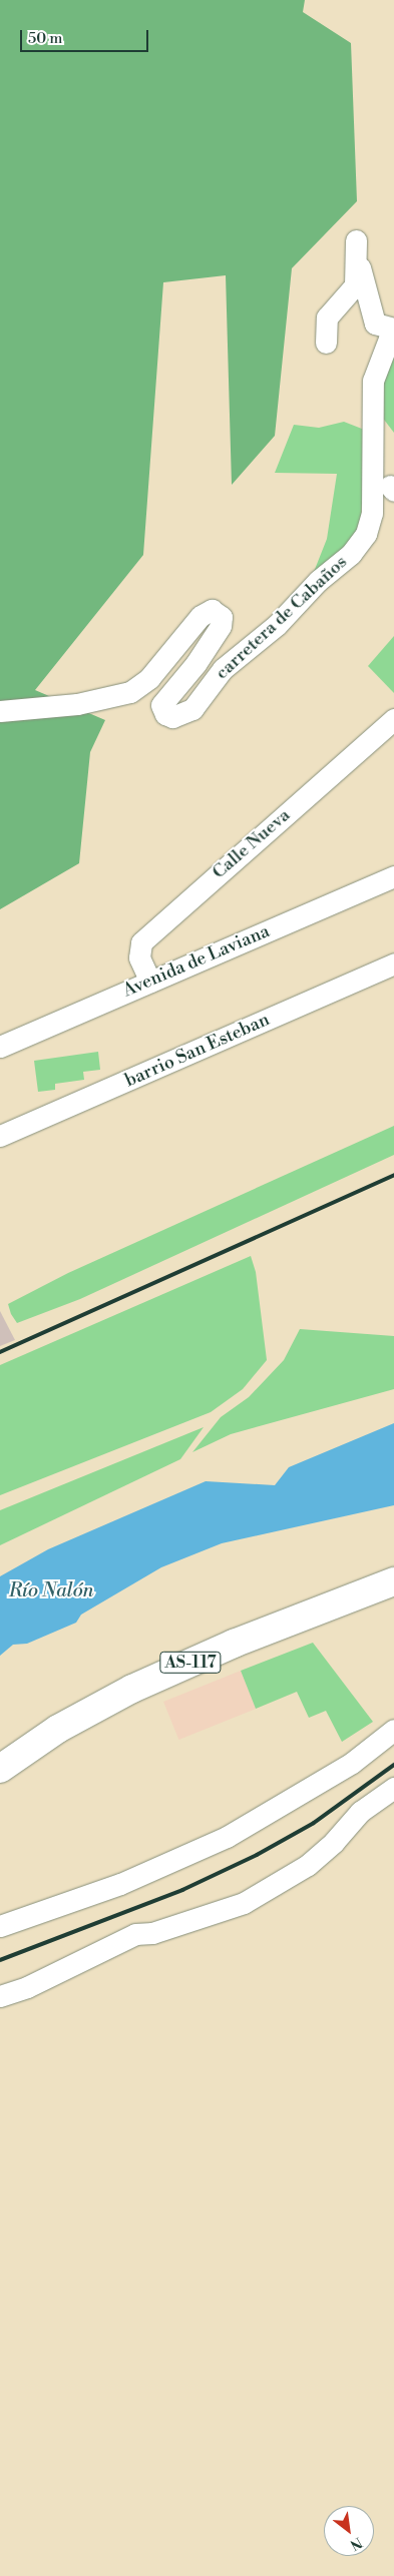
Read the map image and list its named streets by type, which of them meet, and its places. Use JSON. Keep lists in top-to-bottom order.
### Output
{
  "streets": {
    "main road": ["AS-117"],
    "street": [
      "carretera de Cabaños",
      "Calle Nueva",
      "Avenida de Laviana",
      "barrio San Esteban"
    ]
  },
  "crossings": [
    ["Calle Nueva", "Avenida de Laviana"]
  ],
  "water": ["Río Nalón"],
  "scale_bar": "50 m",
  "north": "bottom right"
}
